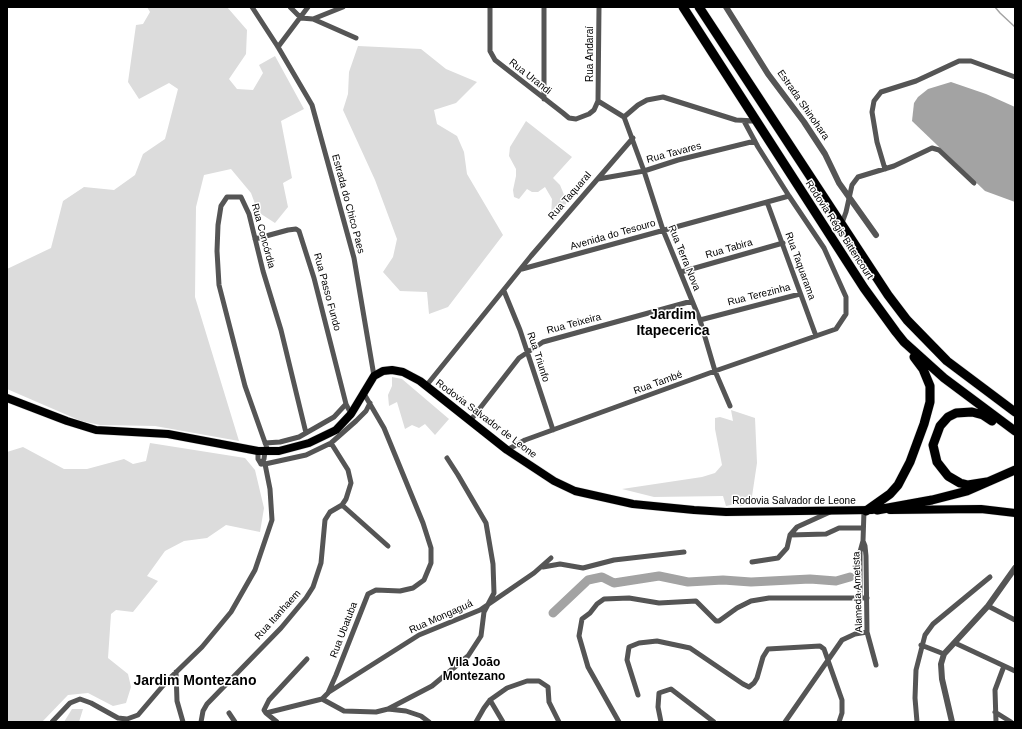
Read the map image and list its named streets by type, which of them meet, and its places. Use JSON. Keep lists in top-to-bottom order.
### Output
{
  "streets": {
    "highway": ["Rodovia Régis Bittencourt"],
    "main road": ["Rodovia Salvador de Leone"],
    "street": [
      "Rua Andaraí",
      "Rua Urandi",
      "Estrada Shinohara",
      "Rua Tavares",
      "Rua Taquaral",
      "Estrada do Chico Paes",
      "Avenida do Tesouro",
      "Rua Concórdia",
      "Rua Tabira",
      "Rua Terra Nova",
      "Rua Taquarama",
      "Rua Passo Fundo",
      "Rua Terezinha",
      "Rua Teixeira",
      "Rua Triunfo",
      "Rua També",
      "Alameda Ametista",
      "Rua Itanhaem",
      "Rua Mongaguá",
      "Rua Ubatuba"
    ]
  },
  "crossings": [
    ["Rua Andaraí", "Rua Urandi"],
    ["Rua Tavares", "Rua Taquaral"],
    ["Rua Tavares", "Rua Terra Nova"],
    ["Rua Tavares", "Rua També"],
    ["Rua Taquaral", "Avenida do Tesouro"],
    ["Rua Taquaral", "Rua Terra Nova"],
    ["Rua Taquaral", "Rua Triunfo"],
    ["Rua Taquaral", "Rodovia Salvador de Leone"],
    ["Estrada do Chico Paes", "Rodovia Salvador de Leone"],
    ["Avenida do Tesouro", "Rua Terra Nova"],
    ["Avenida do Tesouro", "Rua Taquarama"],
    ["Avenida do Tesouro", "Rua També"],
    ["Rua Concórdia", "Rua Passo Fundo"],
    ["Rua Tabira", "Rua Terra Nova"],
    ["Rua Tabira", "Rua Taquarama"],
    ["Rua Terra Nova", "Rua Terezinha"],
    ["Rua Terra Nova", "Rua Teixeira"],
    ["Rua Terra Nova", "Rua També"],
    ["Rua Taquarama", "Rua Terezinha"],
    ["Rua Taquarama", "Rua També"],
    ["Rua Teixeira", "Rua Triunfo"],
    ["Rua Teixeira", "Rodovia Salvador de Leone"],
    ["Rua Triunfo", "Rua També"],
    ["Rua També", "Rodovia Salvador de Leone"],
    ["Rodovia Salvador de Leone", "Alameda Ametista"],
    ["Rua Mongaguá", "Rua Ubatuba"]
  ],
  "districts": ["Jardim Itapecerica", "Vila João Montezano", "Jardim Montezano"]
}
